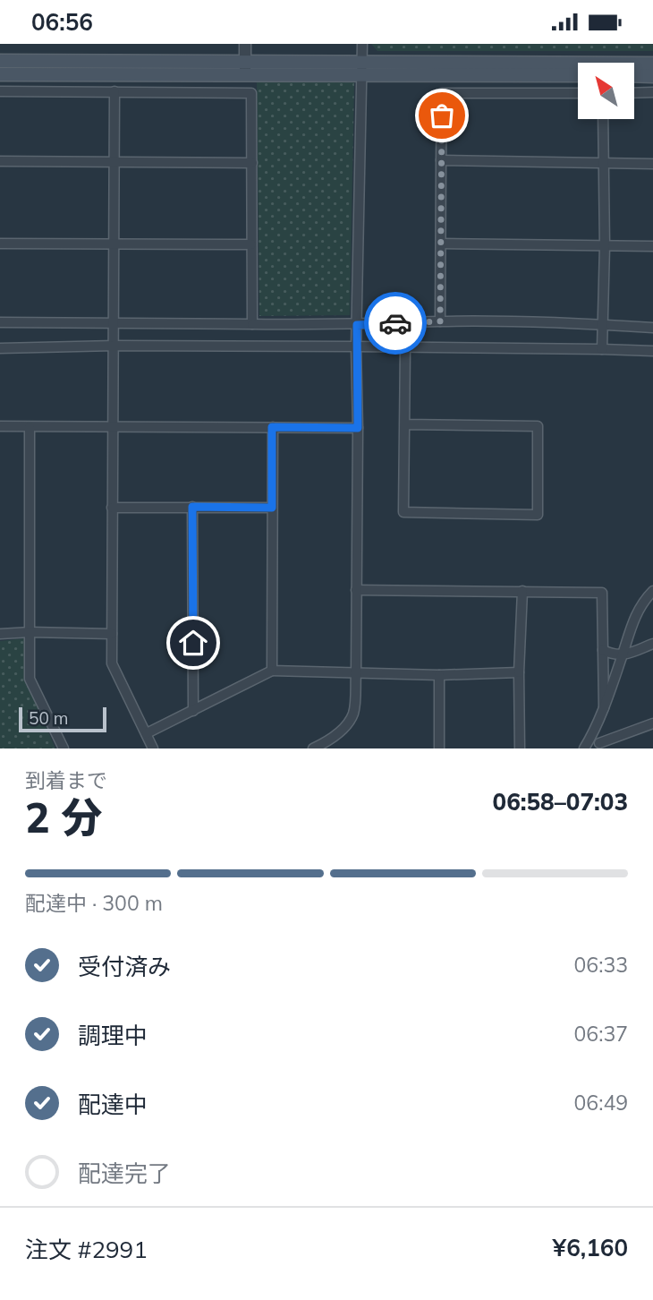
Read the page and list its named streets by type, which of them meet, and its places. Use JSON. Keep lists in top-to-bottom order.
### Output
{
  "scale_bar": "50 m",
  "north": "top left",
  "page": {
    "status": "06:56",
    "scale": "50 m",
    "heading": ["2 分", "到着まで", "06:58–07:03"],
    "panel": ["注文 #2991", "¥6,160"],
    "bar": "配達中 · 300 m",
    "list": [
      ["受付済み", "06:33"],
      ["調理中", "06:37"],
      ["配達中", "06:49"],
      "配達完了"
    ]
  }
}
